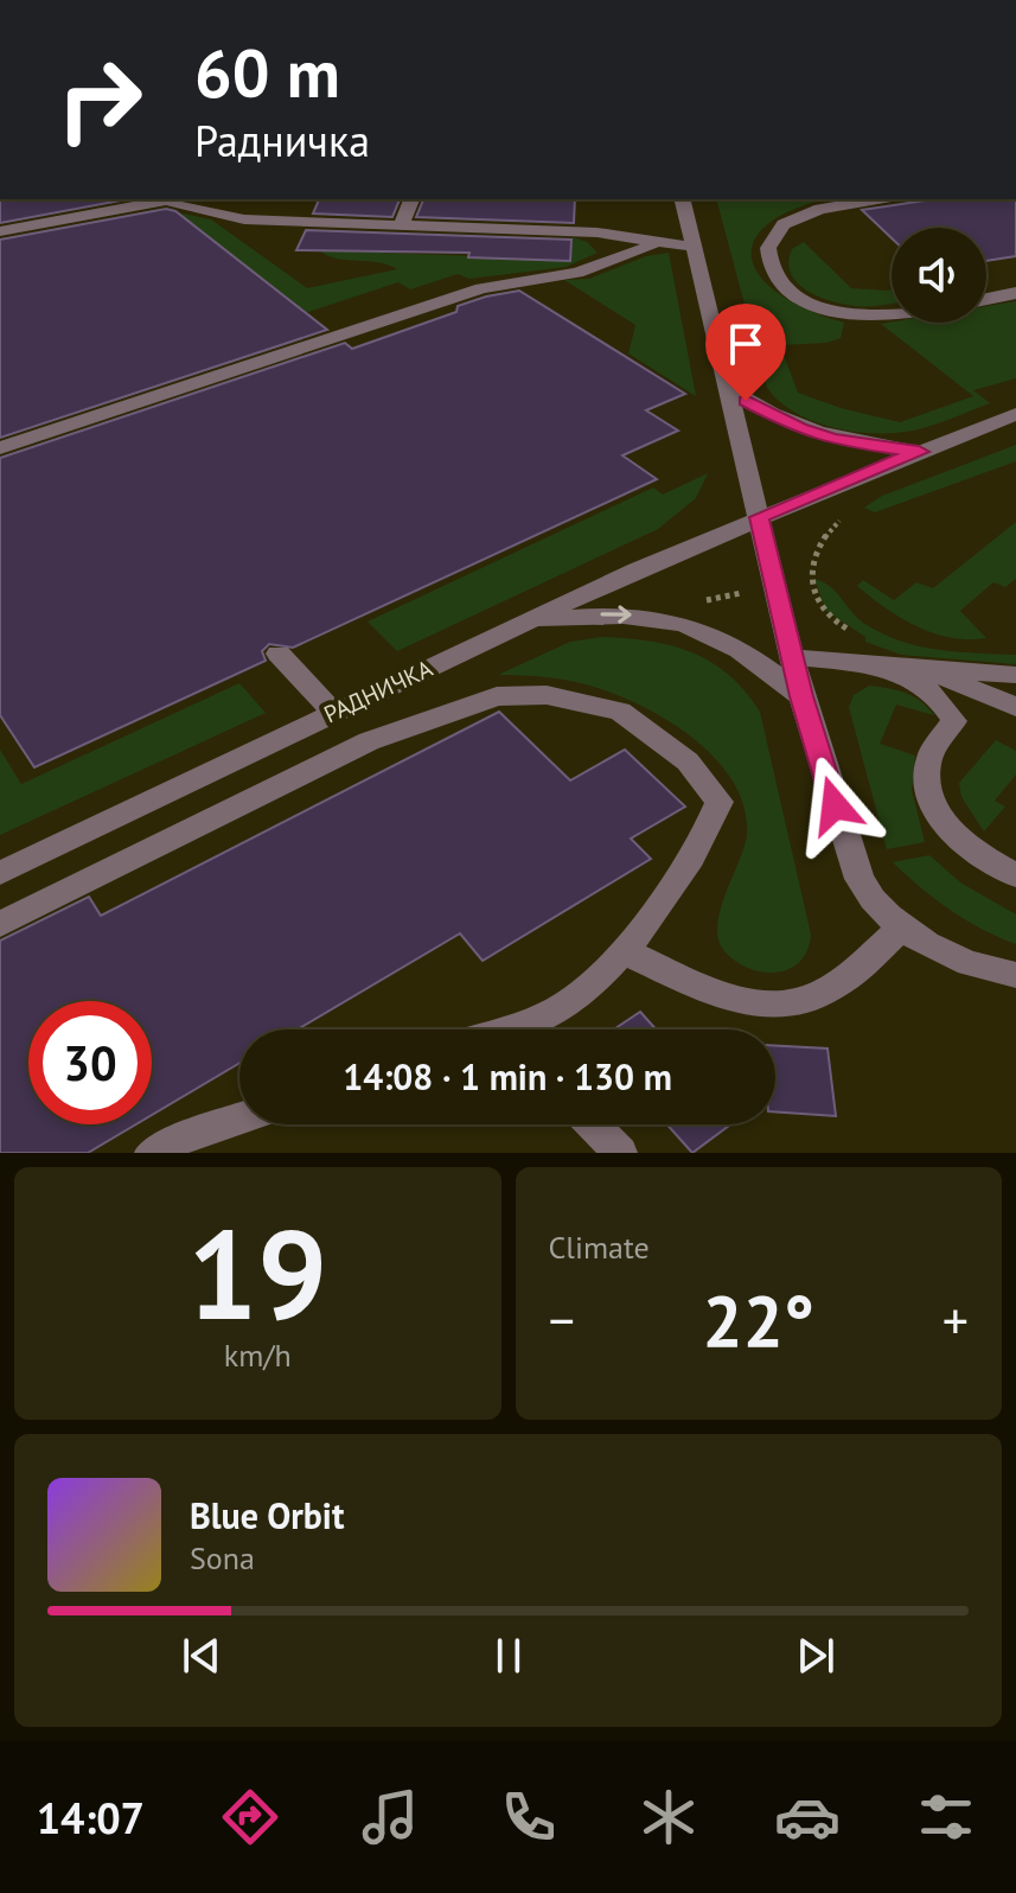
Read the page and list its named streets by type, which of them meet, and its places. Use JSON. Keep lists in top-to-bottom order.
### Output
{
  "streets": {
    "street": ["РАДНИЧКА"]
  },
  "page": {
    "turn": ["60 m", "Радничка"],
    "limit": "30",
    "trip": "14:08 · 1 min · 130 m",
    "tile": [
      ["19", "km/h"],
      "Climate"
    ],
    "heat": ["−", "22°", "+"],
    "song": ["Blue Orbit", "Sona"],
    "tabs": "14:07"
  }
}
